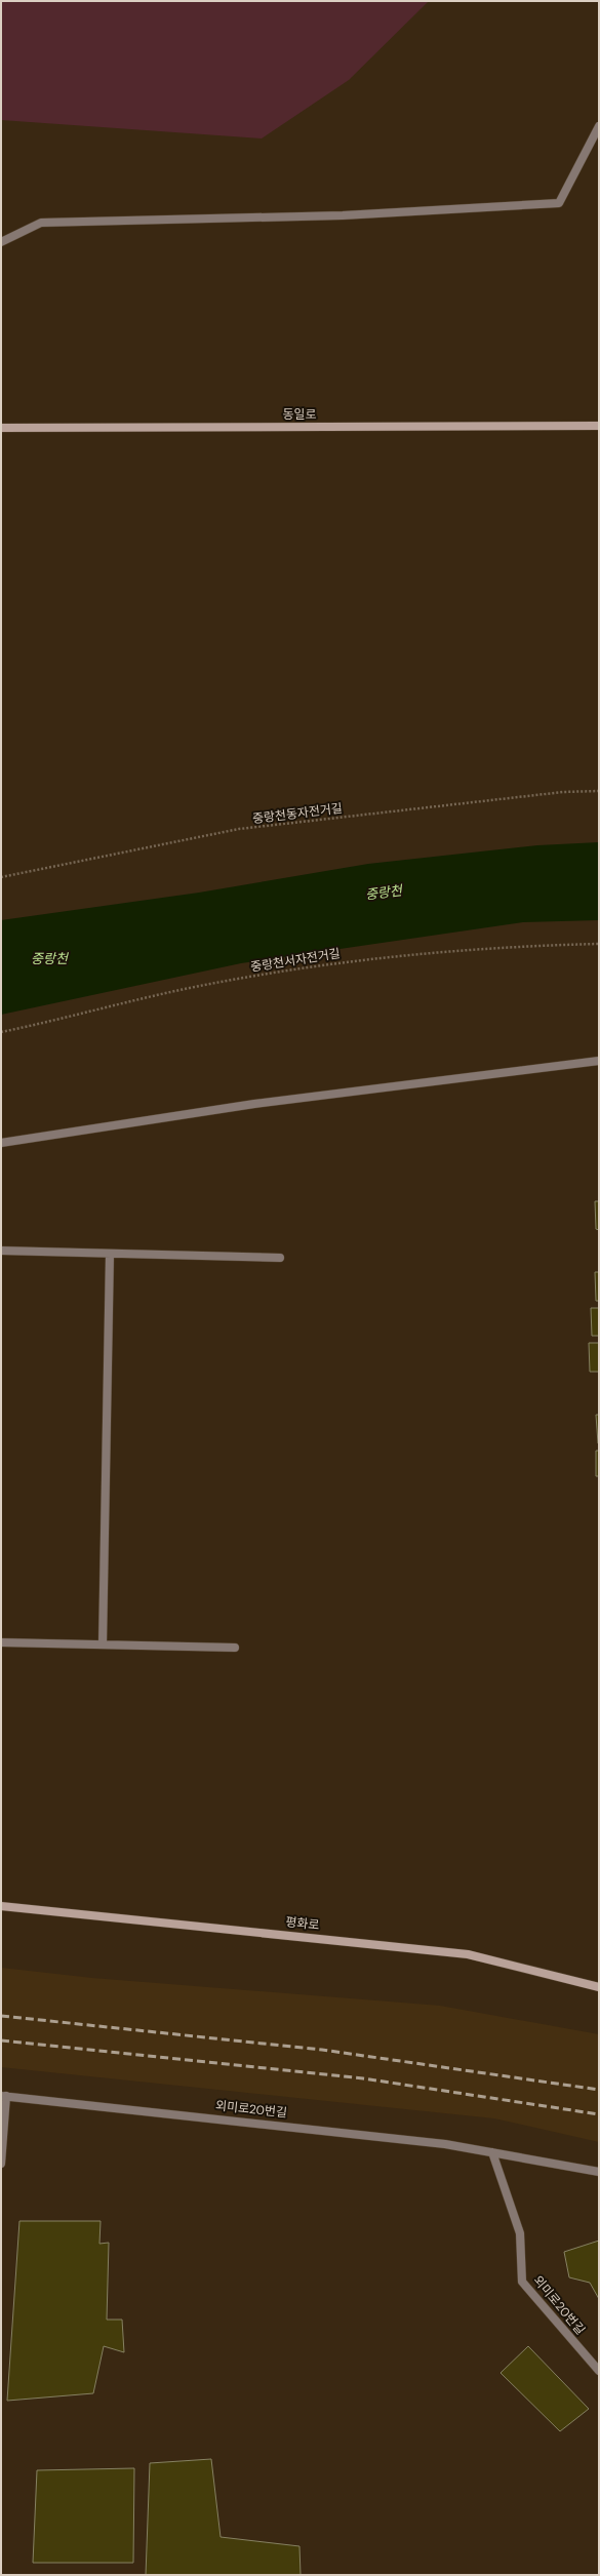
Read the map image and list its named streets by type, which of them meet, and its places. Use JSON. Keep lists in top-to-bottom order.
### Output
{
  "streets": {
    "main road": ["동일로", "평화로"],
    "street": ["외미로20번길"],
    "path": ["중랑천동자전거길", "중랑천서자전거길"]
  },
  "water": ["중랑천"]
}
